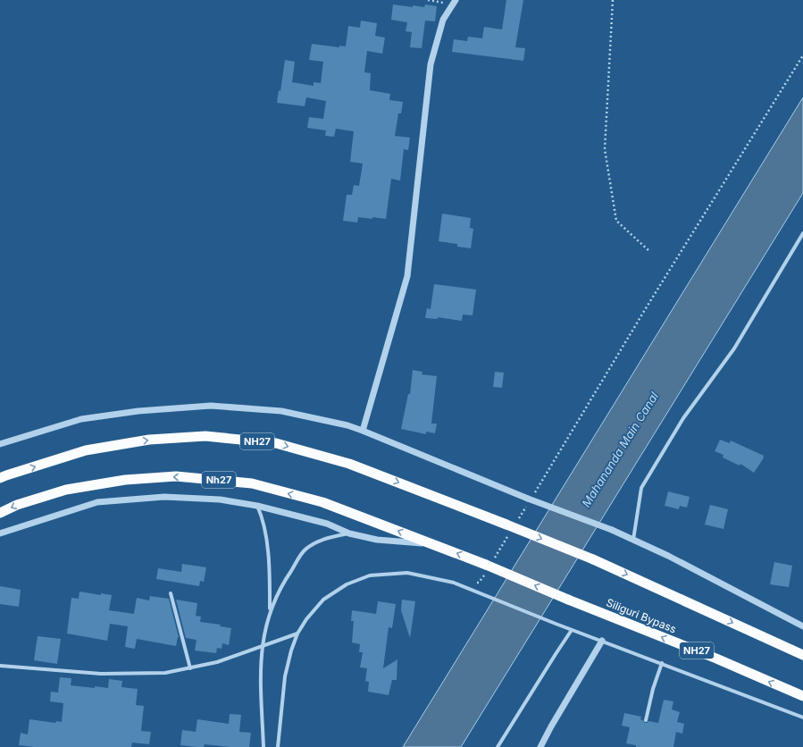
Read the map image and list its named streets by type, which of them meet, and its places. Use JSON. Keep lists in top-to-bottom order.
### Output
{
  "streets": {
    "highway": ["NH27", "Nh27", "Siliguri Bypass"]
  },
  "crossings": [
    ["NH27", "Nh27"],
    ["NH27", "Siliguri Bypass"]
  ],
  "water": ["Mahananda Main Canal"]
}
